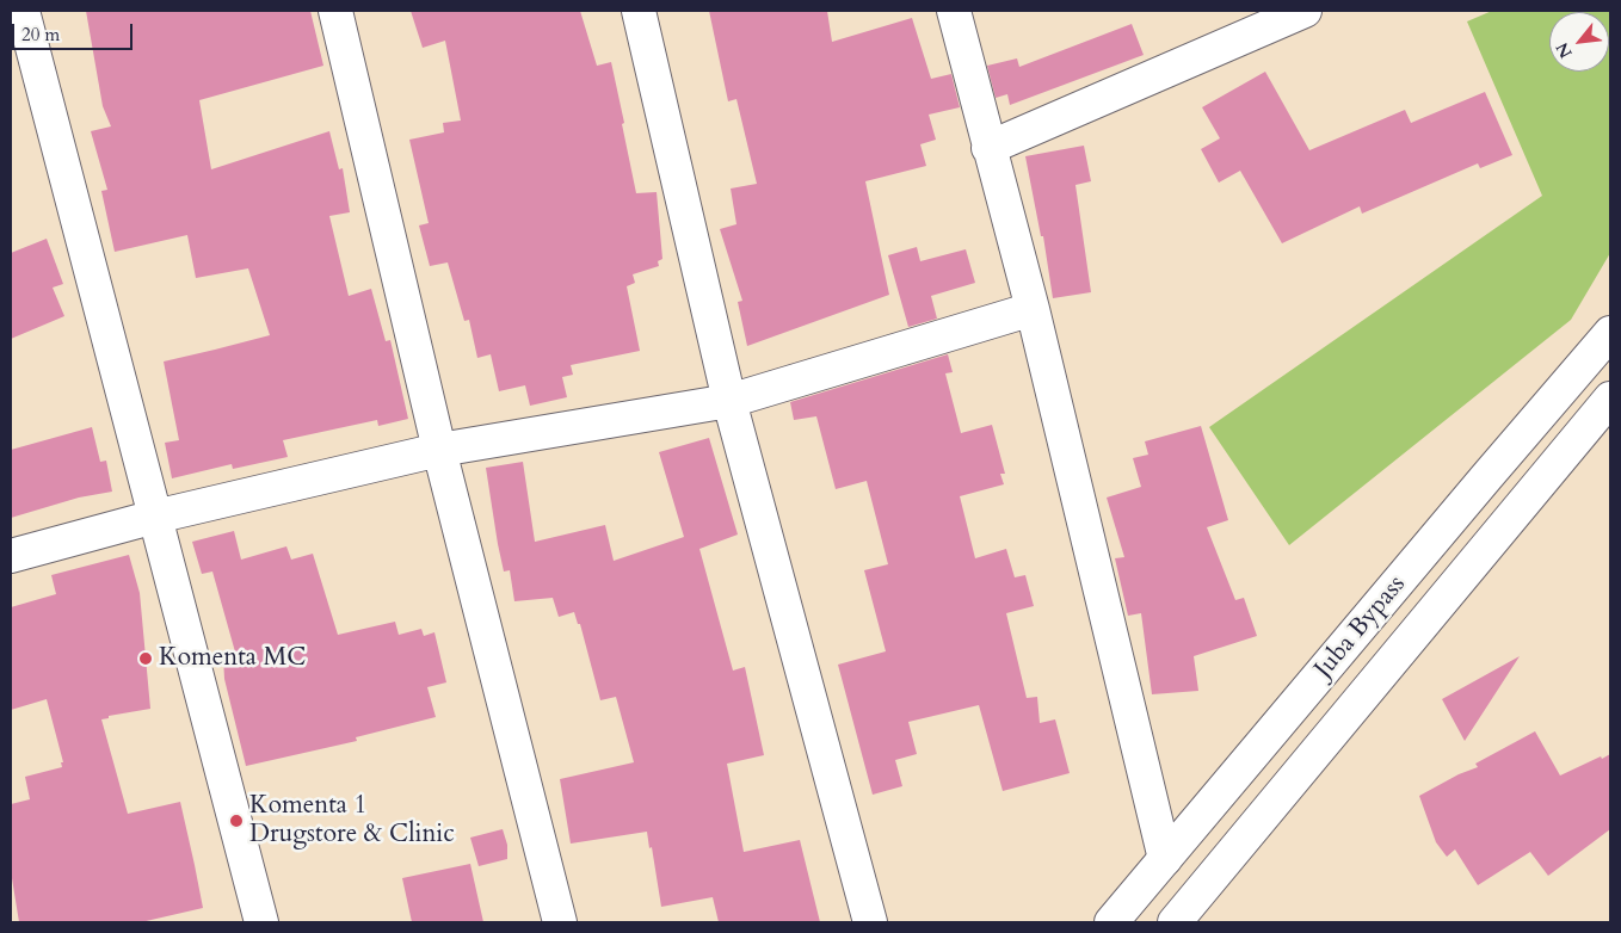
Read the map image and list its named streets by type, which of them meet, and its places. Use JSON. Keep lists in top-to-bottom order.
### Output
{
  "streets": {
    "street": ["Juba Bypass"]
  },
  "places": ["Komenta MC", "Komenta 1 Drugstore & Clinic"],
  "scale_bar": "20 m",
  "north": "bottom left"
}
